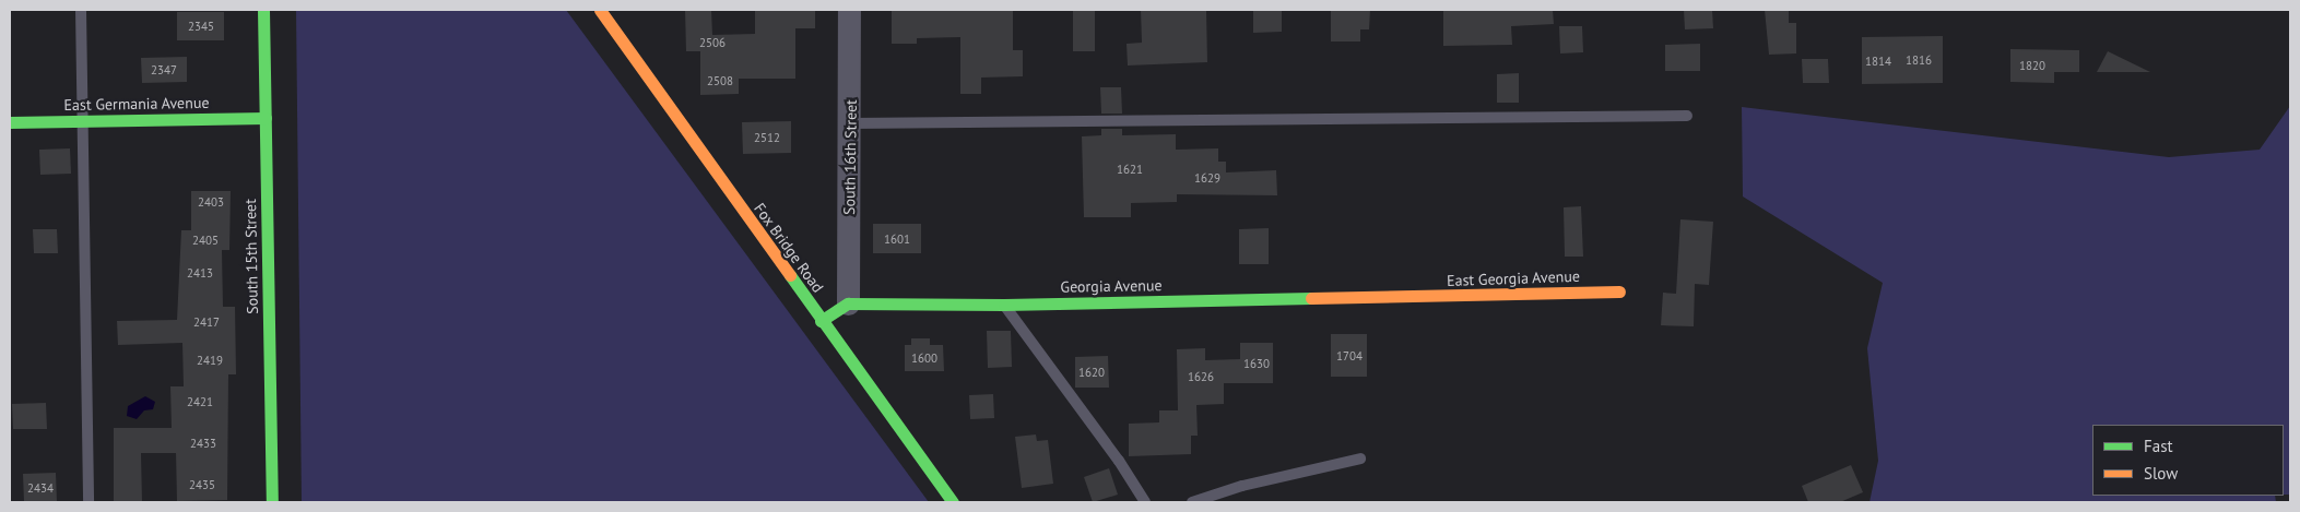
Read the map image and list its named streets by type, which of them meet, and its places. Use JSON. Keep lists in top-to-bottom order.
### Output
{
  "streets": {
    "street": [
      "East Germania Avenue",
      "South 16th Street",
      "Fox Bridge Road",
      "South 15th Street",
      "East Georgia Avenue",
      "Georgia Avenue"
    ]
  },
  "crossings": [
    ["East Germania Avenue", "South 15th Street"],
    ["South 16th Street", "Georgia Avenue"],
    ["East Georgia Avenue", "Georgia Avenue"]
  ],
  "house_numbers": [
    "2345",
    "2506",
    "1816",
    "1814",
    "1820",
    "2347",
    "2508",
    "2512",
    "1621",
    "1629",
    "2403",
    "1601",
    "2405",
    "2413",
    "2417",
    "1704",
    "1600",
    "2419",
    "1630",
    "1620",
    "1626",
    "2421",
    "2433",
    "2435",
    "2434"
  ],
  "legend": ["Fast", "Slow"]
}
